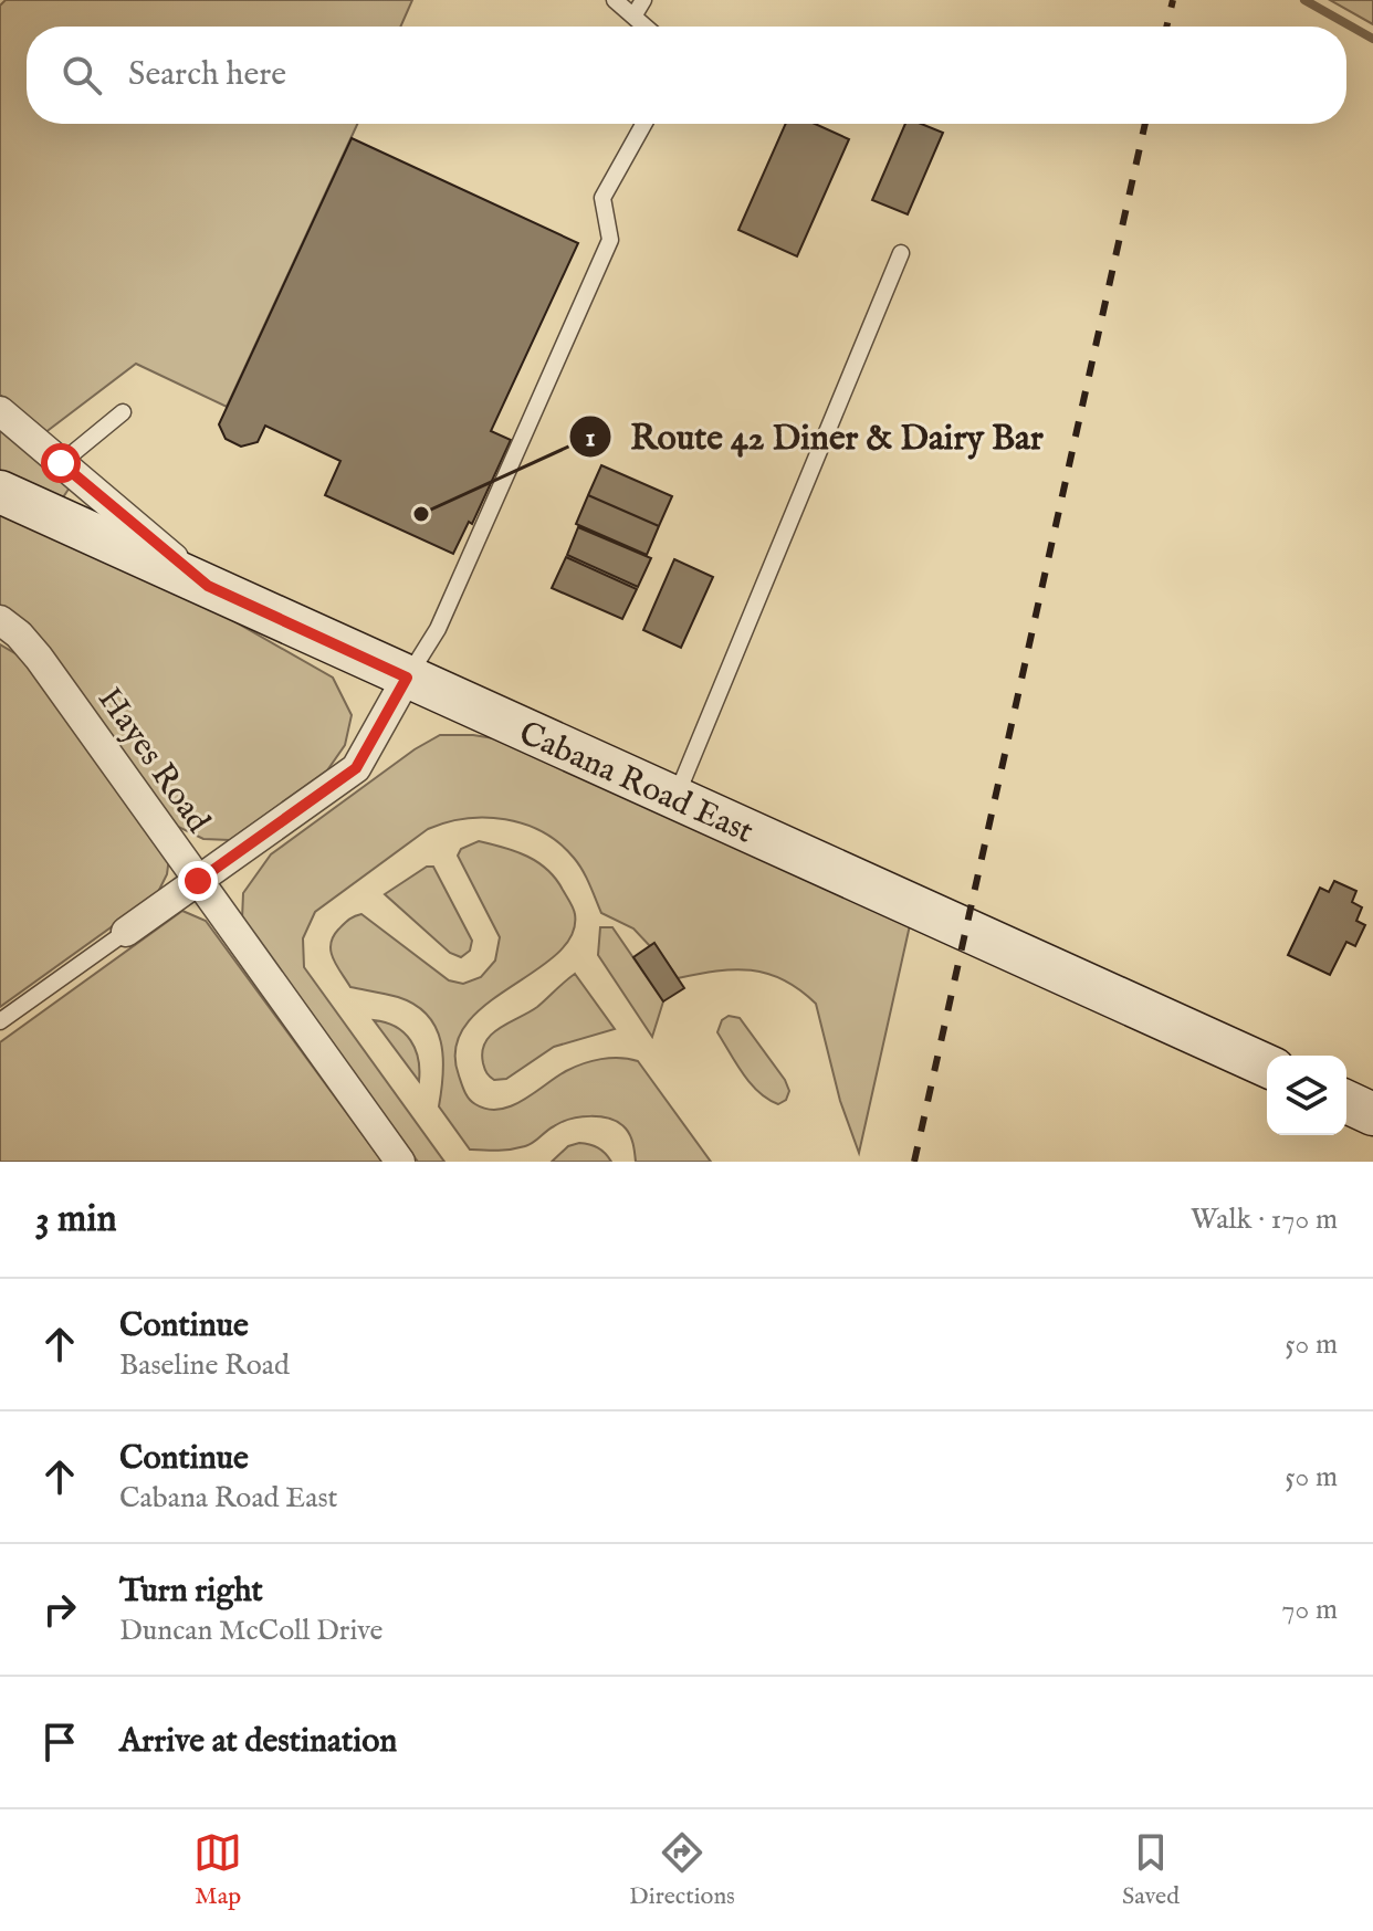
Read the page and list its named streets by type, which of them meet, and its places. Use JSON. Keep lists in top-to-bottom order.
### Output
{
  "streets": {
    "main road": ["Cabana Road East"],
    "street": ["Hayes Road"]
  },
  "places": ["Route 42 Diner & Dairy Bar"],
  "page": {
    "search": "Search here",
    "heading": ["3 min", "Walk · 170 m"],
    "list": [
      ["Continue", "Baseline Road", "50 m"],
      ["Continue", "Cabana Road East", "50 m"],
      ["Turn right", "Duncan McColl Drive", "70 m"],
      "Arrive at destination"
    ],
    "nav": ["Map", "Directions", "Saved"]
  }
}
